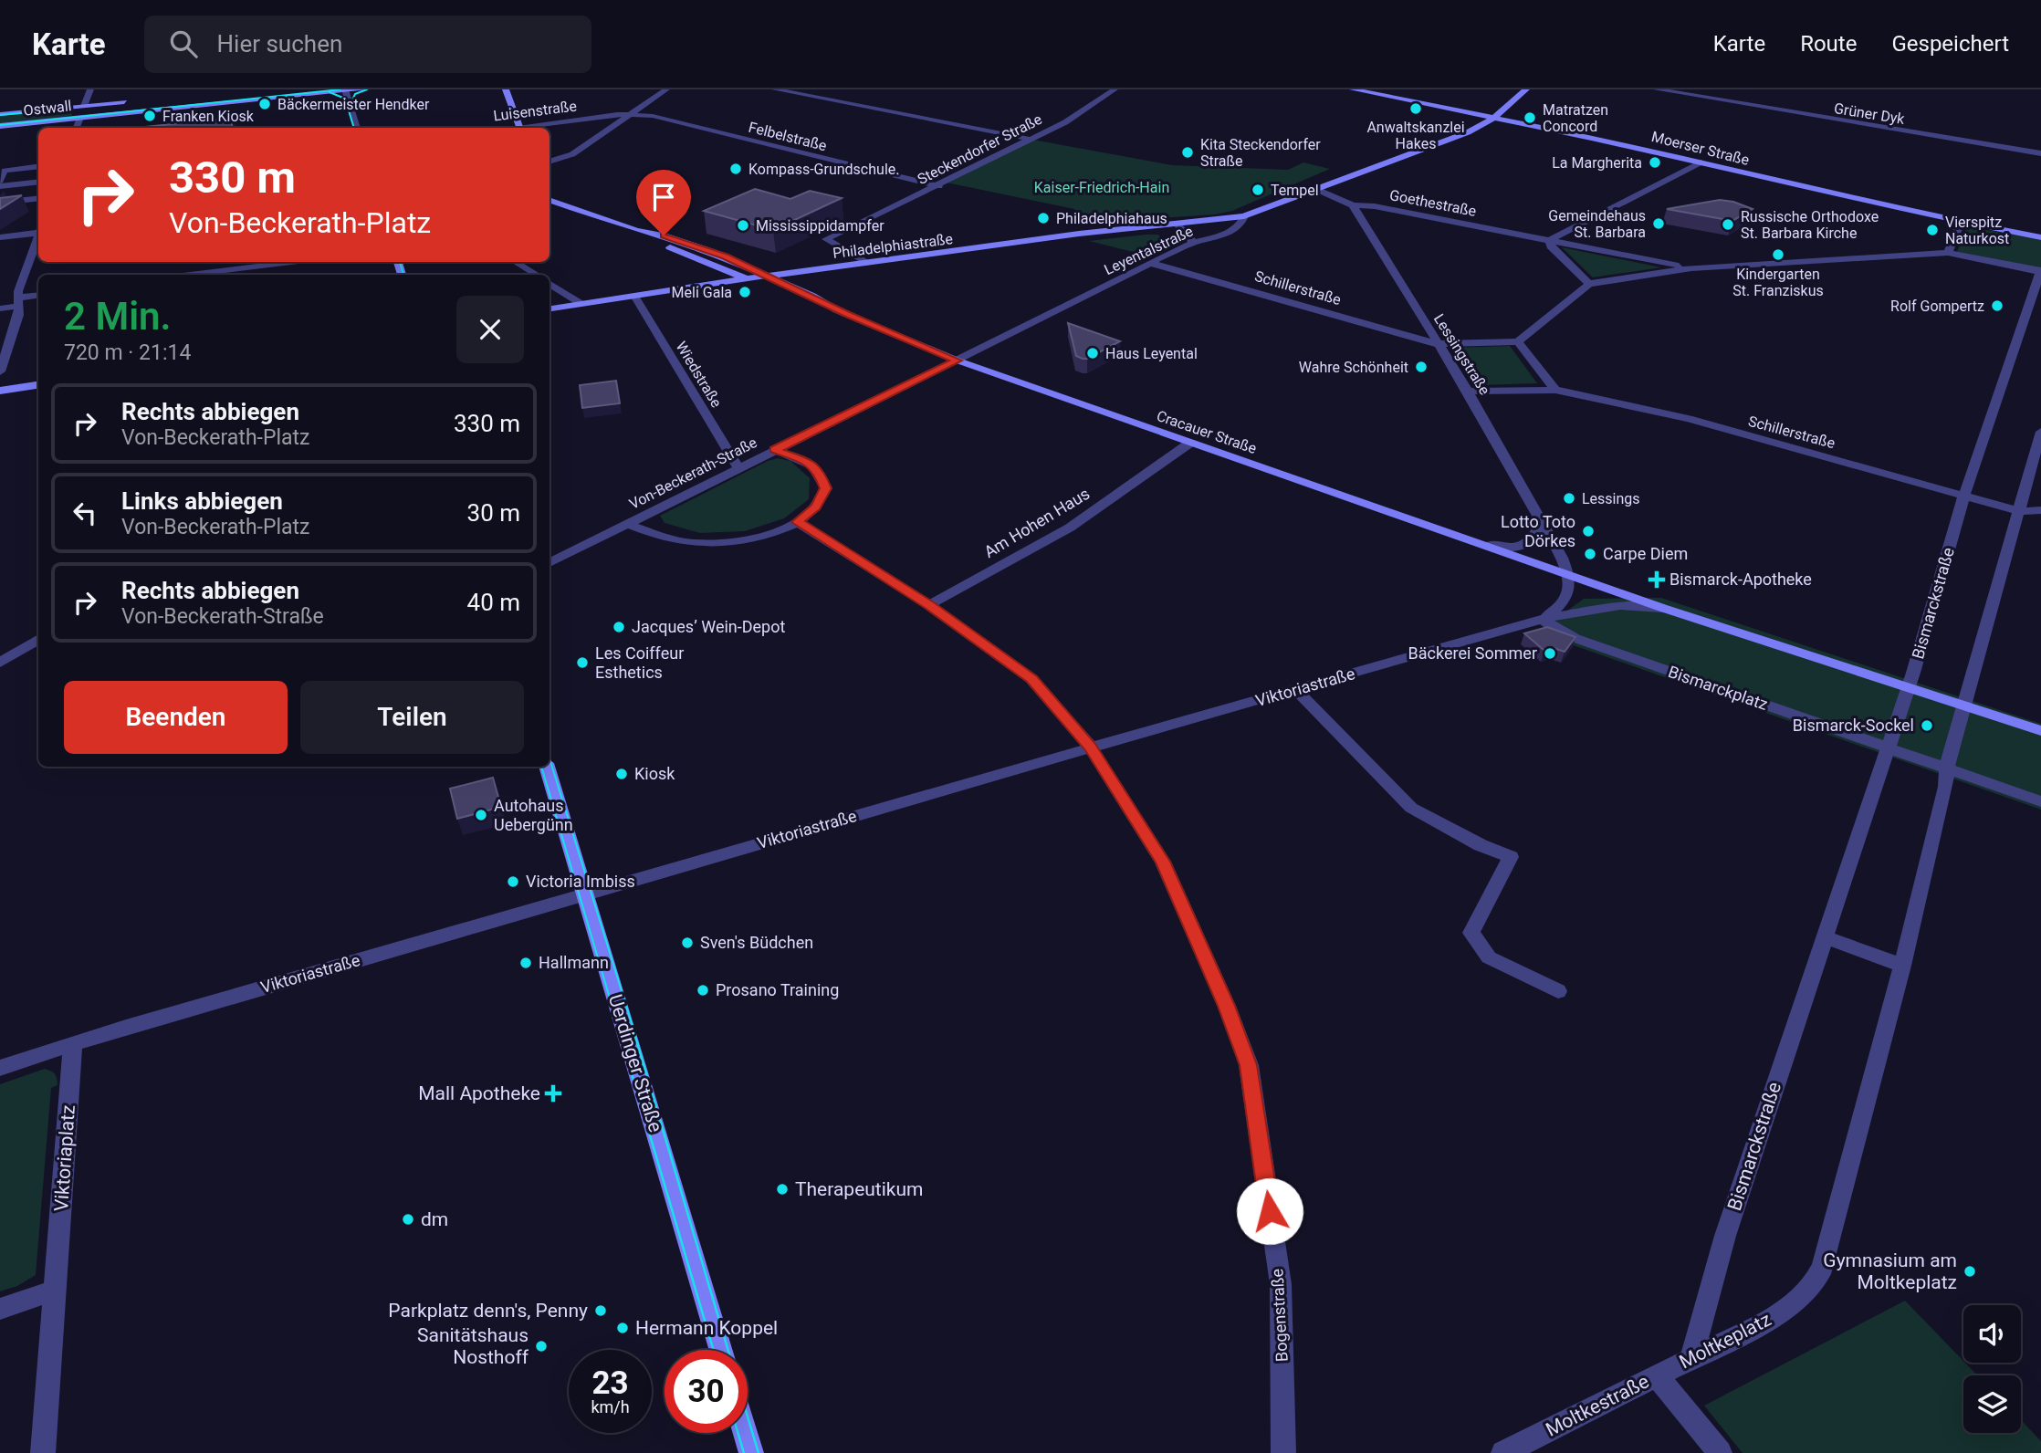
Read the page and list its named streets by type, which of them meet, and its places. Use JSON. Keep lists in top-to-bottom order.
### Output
{
  "streets": {
    "street": [
      "Ostwall",
      "Luisenstraße",
      "Grüner Dyk",
      "Felbelstraße",
      "Moerser Straße",
      "Steckendorfer Straße",
      "Goethestraße",
      "Philadelphiastraße",
      "Leyentalstraße",
      "Schillerstraße",
      "Lessingstraße",
      "Wiedstraße",
      "Cracauer Straße",
      "Von-Beckerath-Straße",
      "Am Hohen Haus",
      "Bismarckstraße",
      "Viktoriastraße",
      "Bismarckplatz",
      "Uerdinger Straße",
      "Viktoriaplatz",
      "Bogenstraße",
      "Moltkeplatz",
      "Moltkestraße"
    ]
  },
  "crossings": [
    ["Luisenstraße", "Felbelstraße"],
    ["Felbelstraße", "Steckendorfer Straße"],
    ["Moerser Straße", "Leyentalstraße"],
    ["Steckendorfer Straße", "Philadelphiastraße"],
    ["Goethestraße", "Leyentalstraße"],
    ["Goethestraße", "Lessingstraße"],
    ["Goethestraße", "Bismarckstraße"],
    ["Philadelphiastraße", "Leyentalstraße"],
    ["Philadelphiastraße", "Wiedstraße"],
    ["Philadelphiastraße", "Cracauer Straße"],
    ["Leyentalstraße", "Schillerstraße"],
    ["Leyentalstraße", "Cracauer Straße"],
    ["Leyentalstraße", "Von-Beckerath-Straße"],
    ["Schillerstraße", "Lessingstraße"],
    ["Schillerstraße", "Bismarckstraße"],
    ["Lessingstraße", "Cracauer Straße"],
    ["Lessingstraße", "Viktoriastraße"],
    ["Wiedstraße", "Von-Beckerath-Straße"],
    ["Cracauer Straße", "Von-Beckerath-Straße"],
    ["Cracauer Straße", "Am Hohen Haus"],
    ["Cracauer Straße", "Viktoriastraße"],
    ["Am Hohen Haus", "Bogenstraße"],
    ["Bismarckstraße", "Bismarckplatz"],
    ["Bismarckstraße", "Moltkeplatz"],
    ["Viktoriastraße", "Bismarckplatz"],
    ["Viktoriastraße", "Uerdinger Straße"],
    ["Viktoriastraße", "Viktoriaplatz"],
    ["Viktoriastraße", "Bogenstraße"],
    ["Moltkeplatz", "Moltkestraße"]
  ],
  "parks": ["Kaiser-Friedrich-Hain"],
  "places": {
    "other": [
      "Bäckermeister Hendker",
      "Anwaltskanzlei Hakes",
      "Franken Kiosk",
      "Matratzen Concord",
      "Kita Steckendorfer Straße",
      "La Margherita",
      "Kompass-Grundschule.",
      "Tempel",
      "Philadelphiahaus",
      "Gemeindehaus St. Barbara",
      "Russische Orthodoxe St. Barbara Kirche",
      "Mississippidampfer",
      "Vierspitz Naturkost",
      "Kindergarten St. Franziskus",
      "Meli Gala",
      "Rolf Gompertz",
      "Haus Leyental",
      "Wahre Schönheit",
      "Lessings",
      "Lotto Toto Dörkes",
      "Carpe Diem",
      "Jacques’ Wein-Depot",
      "Bäckerei Sommer",
      "Les Coiffeur Esthetics",
      "Bismarck-Sockel",
      "Kiosk",
      "Autohaus Uebergünn",
      "Victoria Imbiss",
      "Sven's Büdchen",
      "Hallmann",
      "Prosano Training",
      "Therapeutikum",
      "dm",
      "Gymnasium am Moltkeplatz",
      "Parkplatz denn's, Penny",
      "Hermann Koppel",
      "Sanitätshaus Nosthoff"
    ],
    "health": ["Bismarck-Apotheke", "Mall Apotheke"]
  },
  "page": {
    "header": "Karte",
    "search": "Hier suchen",
    "nav": ["Karte", "Route", "Gespeichert"],
    "turn": ["330 m", "Von-Beckerath-Platz"],
    "heading": ["2 Min.", "720 m · 21:14"],
    "list": [
      {
        "name": "Rechts abbiegen",
        "note": "Von-Beckerath-Platz",
        "value": "330 m"
      },
      {
        "name": "Links abbiegen",
        "note": "Von-Beckerath-Platz",
        "value": "30 m"
      },
      {
        "name": "Rechts abbiegen",
        "note": "Von-Beckerath-Straße",
        "value": "40 m"
      }
    ],
    "buttons": ["Beenden", "Teilen"],
    "speed": "23 km/h",
    "limit": "30"
  }
}
